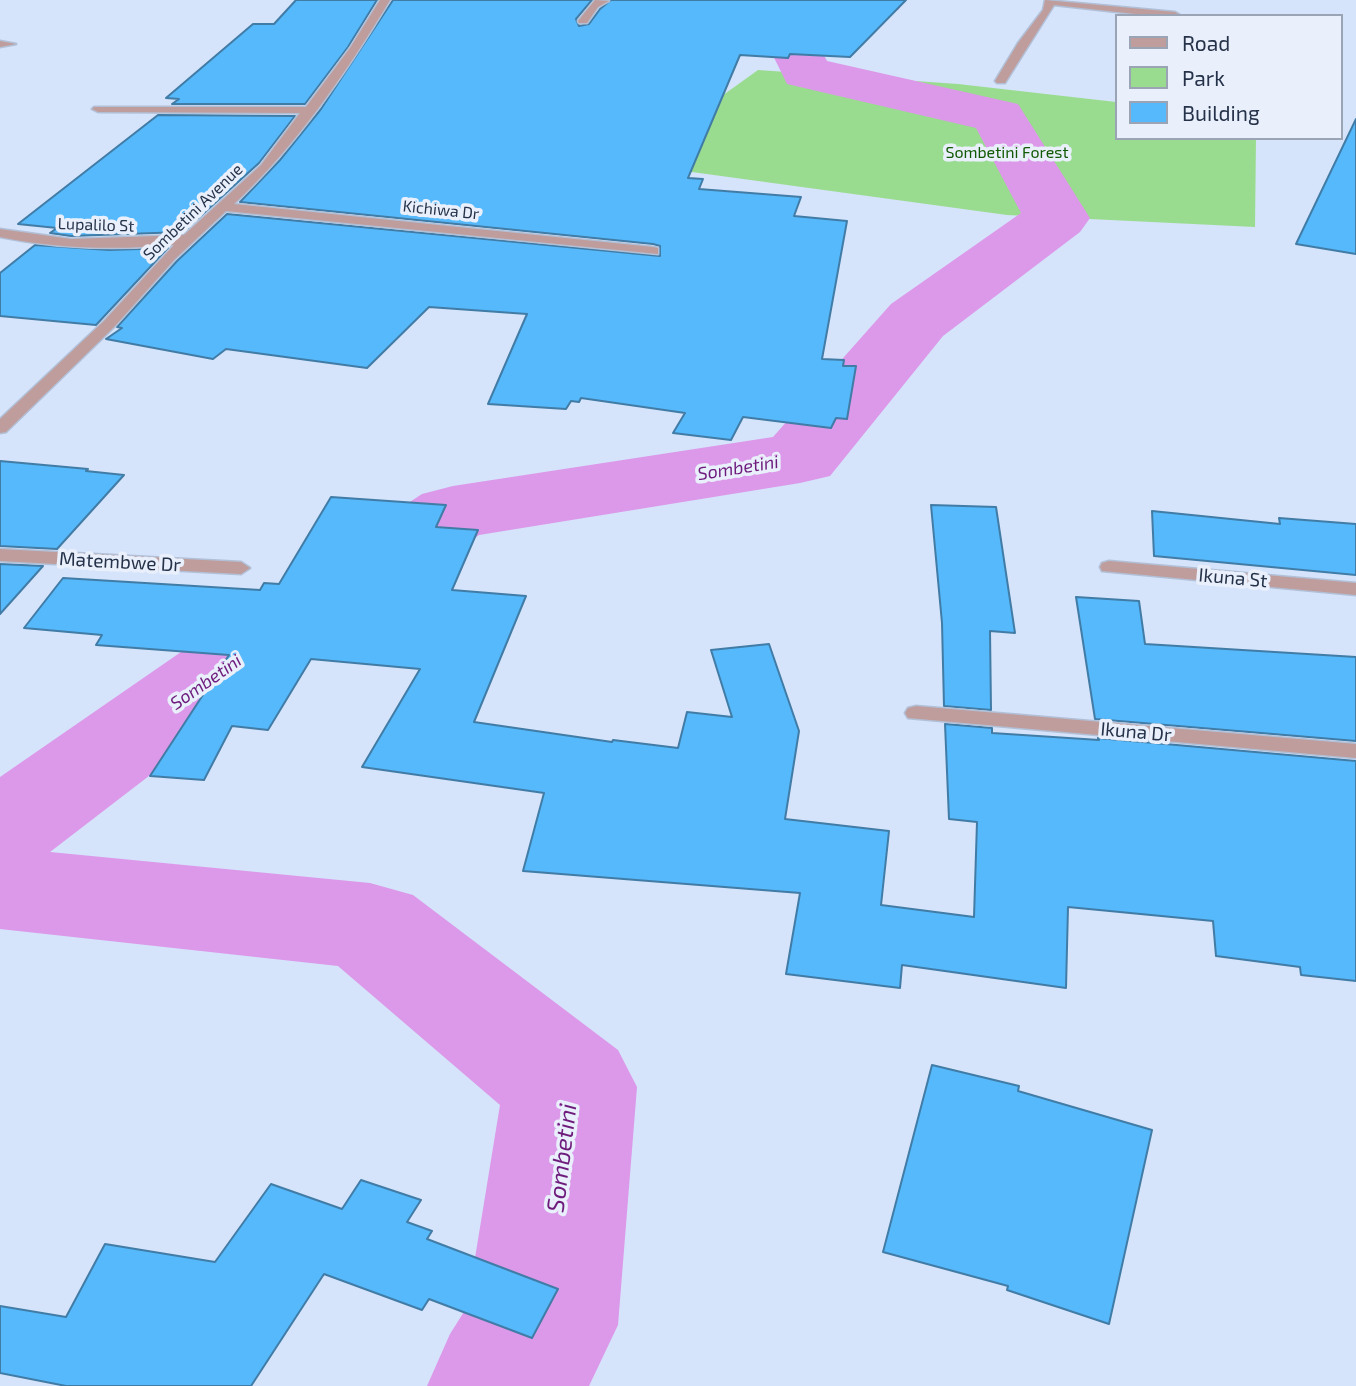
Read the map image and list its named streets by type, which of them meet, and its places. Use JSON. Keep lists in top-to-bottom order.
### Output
{
  "streets": {
    "street": [
      "Kichiwa Dr",
      "Sombetini Avenue",
      "Lupalilo St",
      "Matembwe Dr",
      "Ikuna St",
      "Ikuna Dr"
    ]
  },
  "crossings": [
    ["Kichiwa Dr", "Sombetini Avenue"],
    ["Sombetini Avenue", "Lupalilo St"]
  ],
  "water": ["Sombetini"],
  "parks": ["Sombetini Forest"],
  "legend": ["Road", "Park", "Building"]
}
